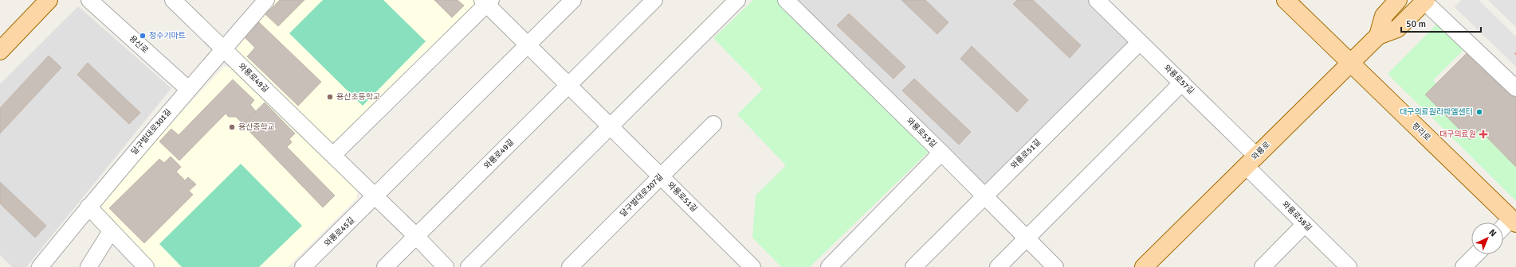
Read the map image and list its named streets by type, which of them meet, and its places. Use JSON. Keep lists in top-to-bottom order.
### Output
{
  "streets": {
    "main road": ["평리로", "와룡로"],
    "street": [
      "용산로",
      "와룡로49길",
      "와룡로57길",
      "달구벌대로301길",
      "와룡로53길",
      "와룡로51길",
      "달구벌대로307길",
      "와룡로58길",
      "와룡로45길"
    ]
  },
  "crossings": [
    ["용산로", "달구벌대로301길"],
    ["와룡로49길", "달구벌대로301길"],
    ["와룡로49길", "와룡로51길"],
    ["와룡로49길", "와룡로45길"],
    ["와룡로57길", "와룡로"],
    ["와룡로57길", "와룡로51길"],
    ["와룡로57길", "와룡로58길"],
    ["평리로", "와룡로"],
    ["와룡로53길", "와룡로51길"],
    ["와룡로", "와룡로58길"],
    ["와룡로51길", "달구벌대로307길"]
  ],
  "places": {
    "other": [
      "정수기마트",
      "용산초등학교",
      "대구의료원라파엘센터",
      "용산중학교"
    ],
    "health": ["대구의료원"]
  },
  "scale_bar": "50 m",
  "north": "top right"
}
